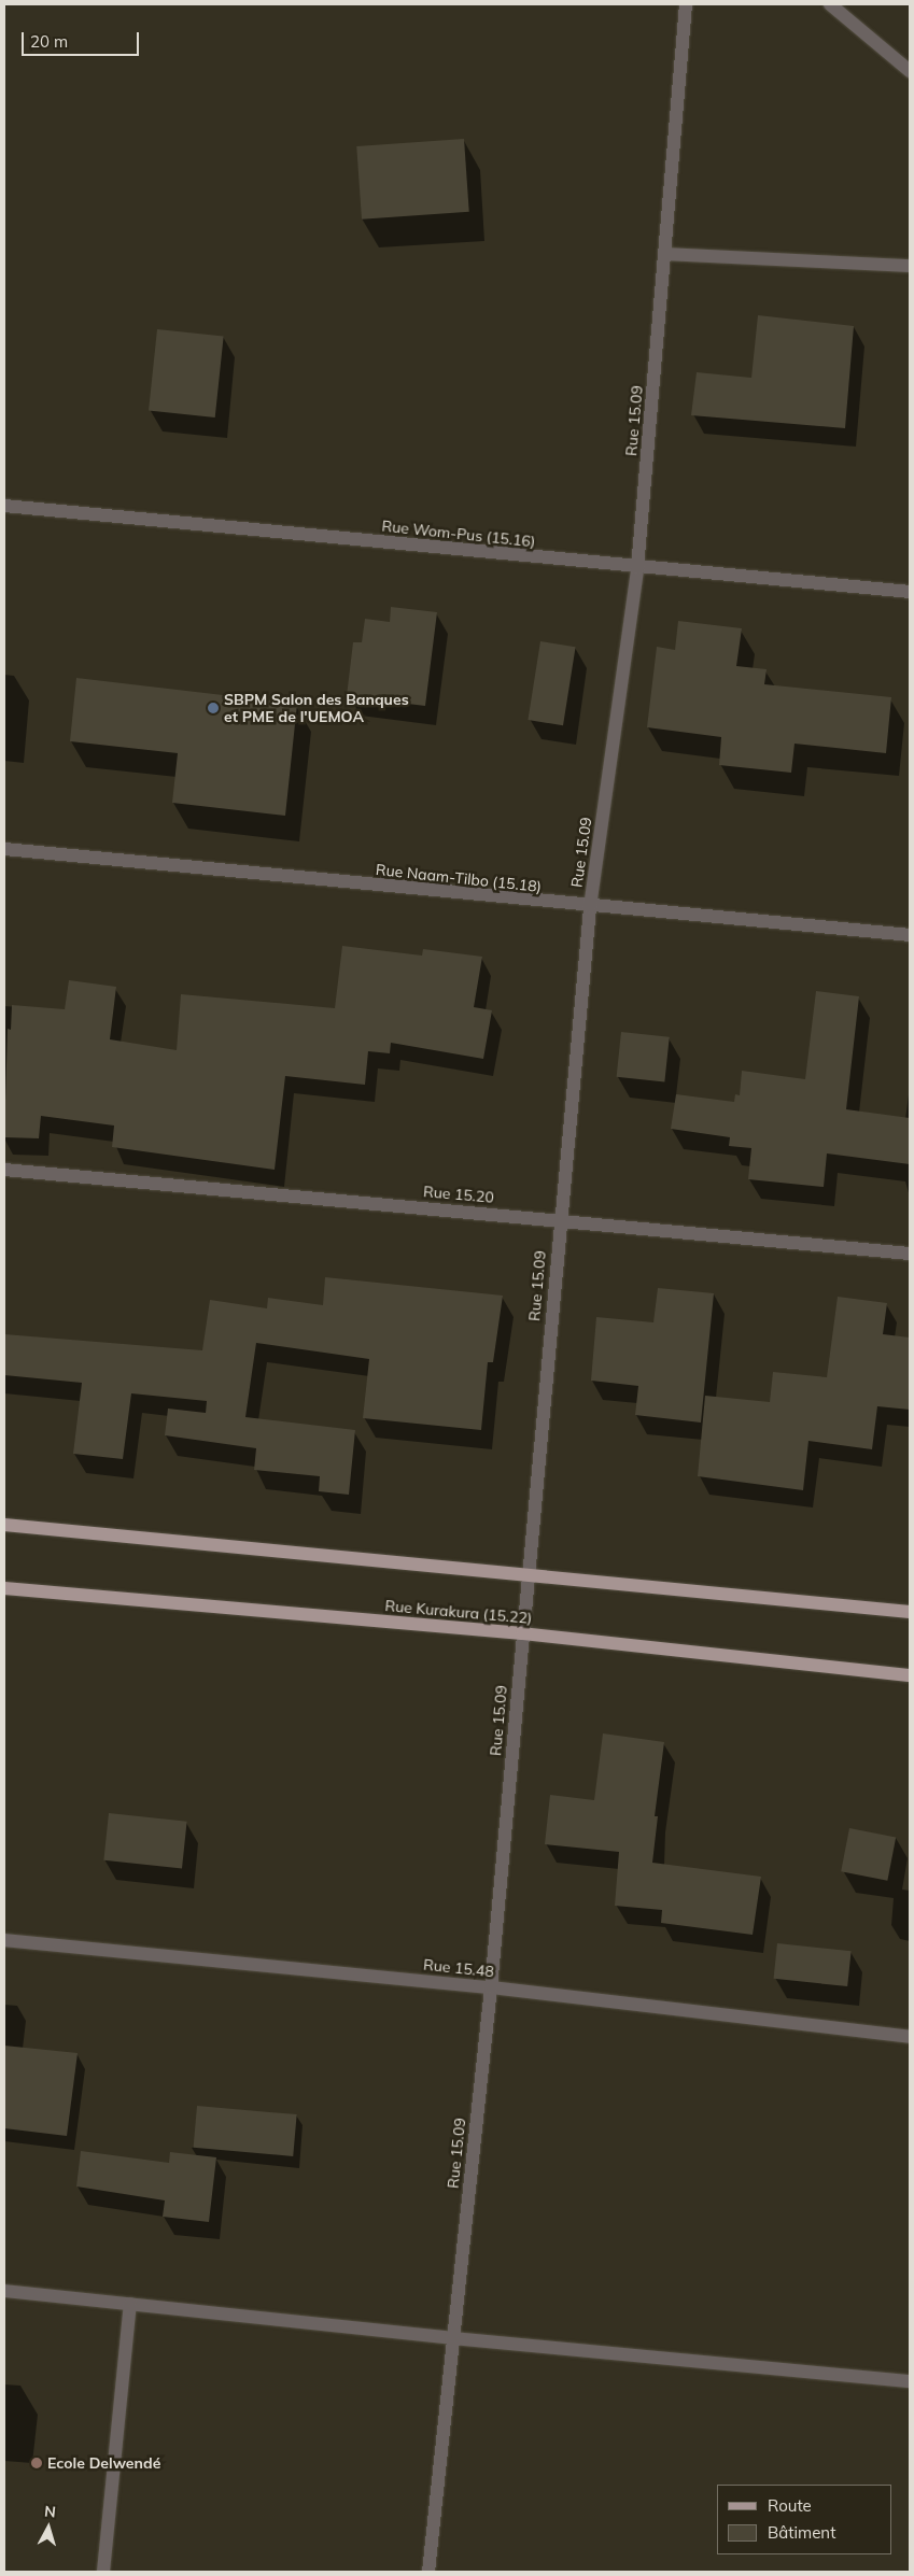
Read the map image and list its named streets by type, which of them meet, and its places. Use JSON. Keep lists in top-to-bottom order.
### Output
{
  "streets": {
    "main road": ["Rue Kurakura (15.22)"],
    "street": [
      "Rue 15.09",
      "Rue Wom-Pus (15.16)",
      "Rue Naam-Tilbo (15.18)",
      "Rue 15.20",
      "Rue 15.48"
    ]
  },
  "crossings": [
    ["Rue 15.09", "Rue Wom-Pus (15.16)"],
    ["Rue 15.09", "Rue Naam-Tilbo (15.18)"],
    ["Rue 15.09", "Rue 15.20"],
    ["Rue 15.09", "Rue Kurakura (15.22)"],
    ["Rue 15.09", "Rue 15.48"]
  ],
  "places": ["SBPM Salon des Banques et PME de l'UEMOA", "Ecole Delwendé"],
  "legend": ["Route", "Bâtiment"],
  "scale_bar": "20 m",
  "north": "top"
}
